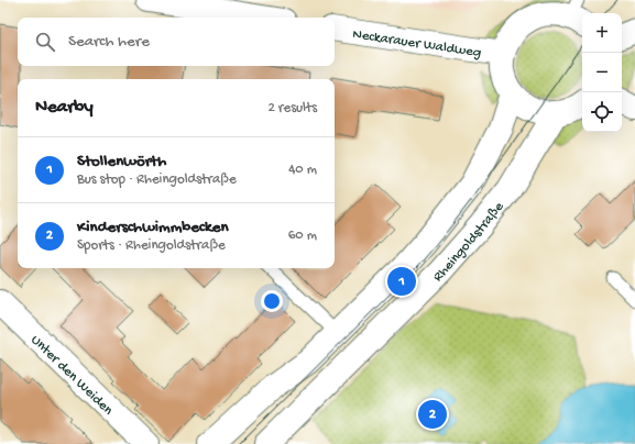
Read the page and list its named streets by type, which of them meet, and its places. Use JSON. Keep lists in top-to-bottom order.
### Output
{
  "streets": {
    "street": ["Neckarauer Waldweg", "Rheingoldstraße", "Unter den Weiden"]
  },
  "page": {
    "map_buttons": ["+", "−"],
    "search": "Search here",
    "heading": ["Nearby", "2 results"],
    "list": [
      {
        "mark": "1",
        "name": "Stollenwörth",
        "note": "Bus stop · Rheingoldstraße",
        "value": "40 m"
      },
      {
        "mark": "2",
        "name": "Kinderschwimmbecken",
        "note": "Sports · Rheingoldstraße",
        "value": "60 m"
      }
    ],
    "pins": ["1", "2"]
  }
}
